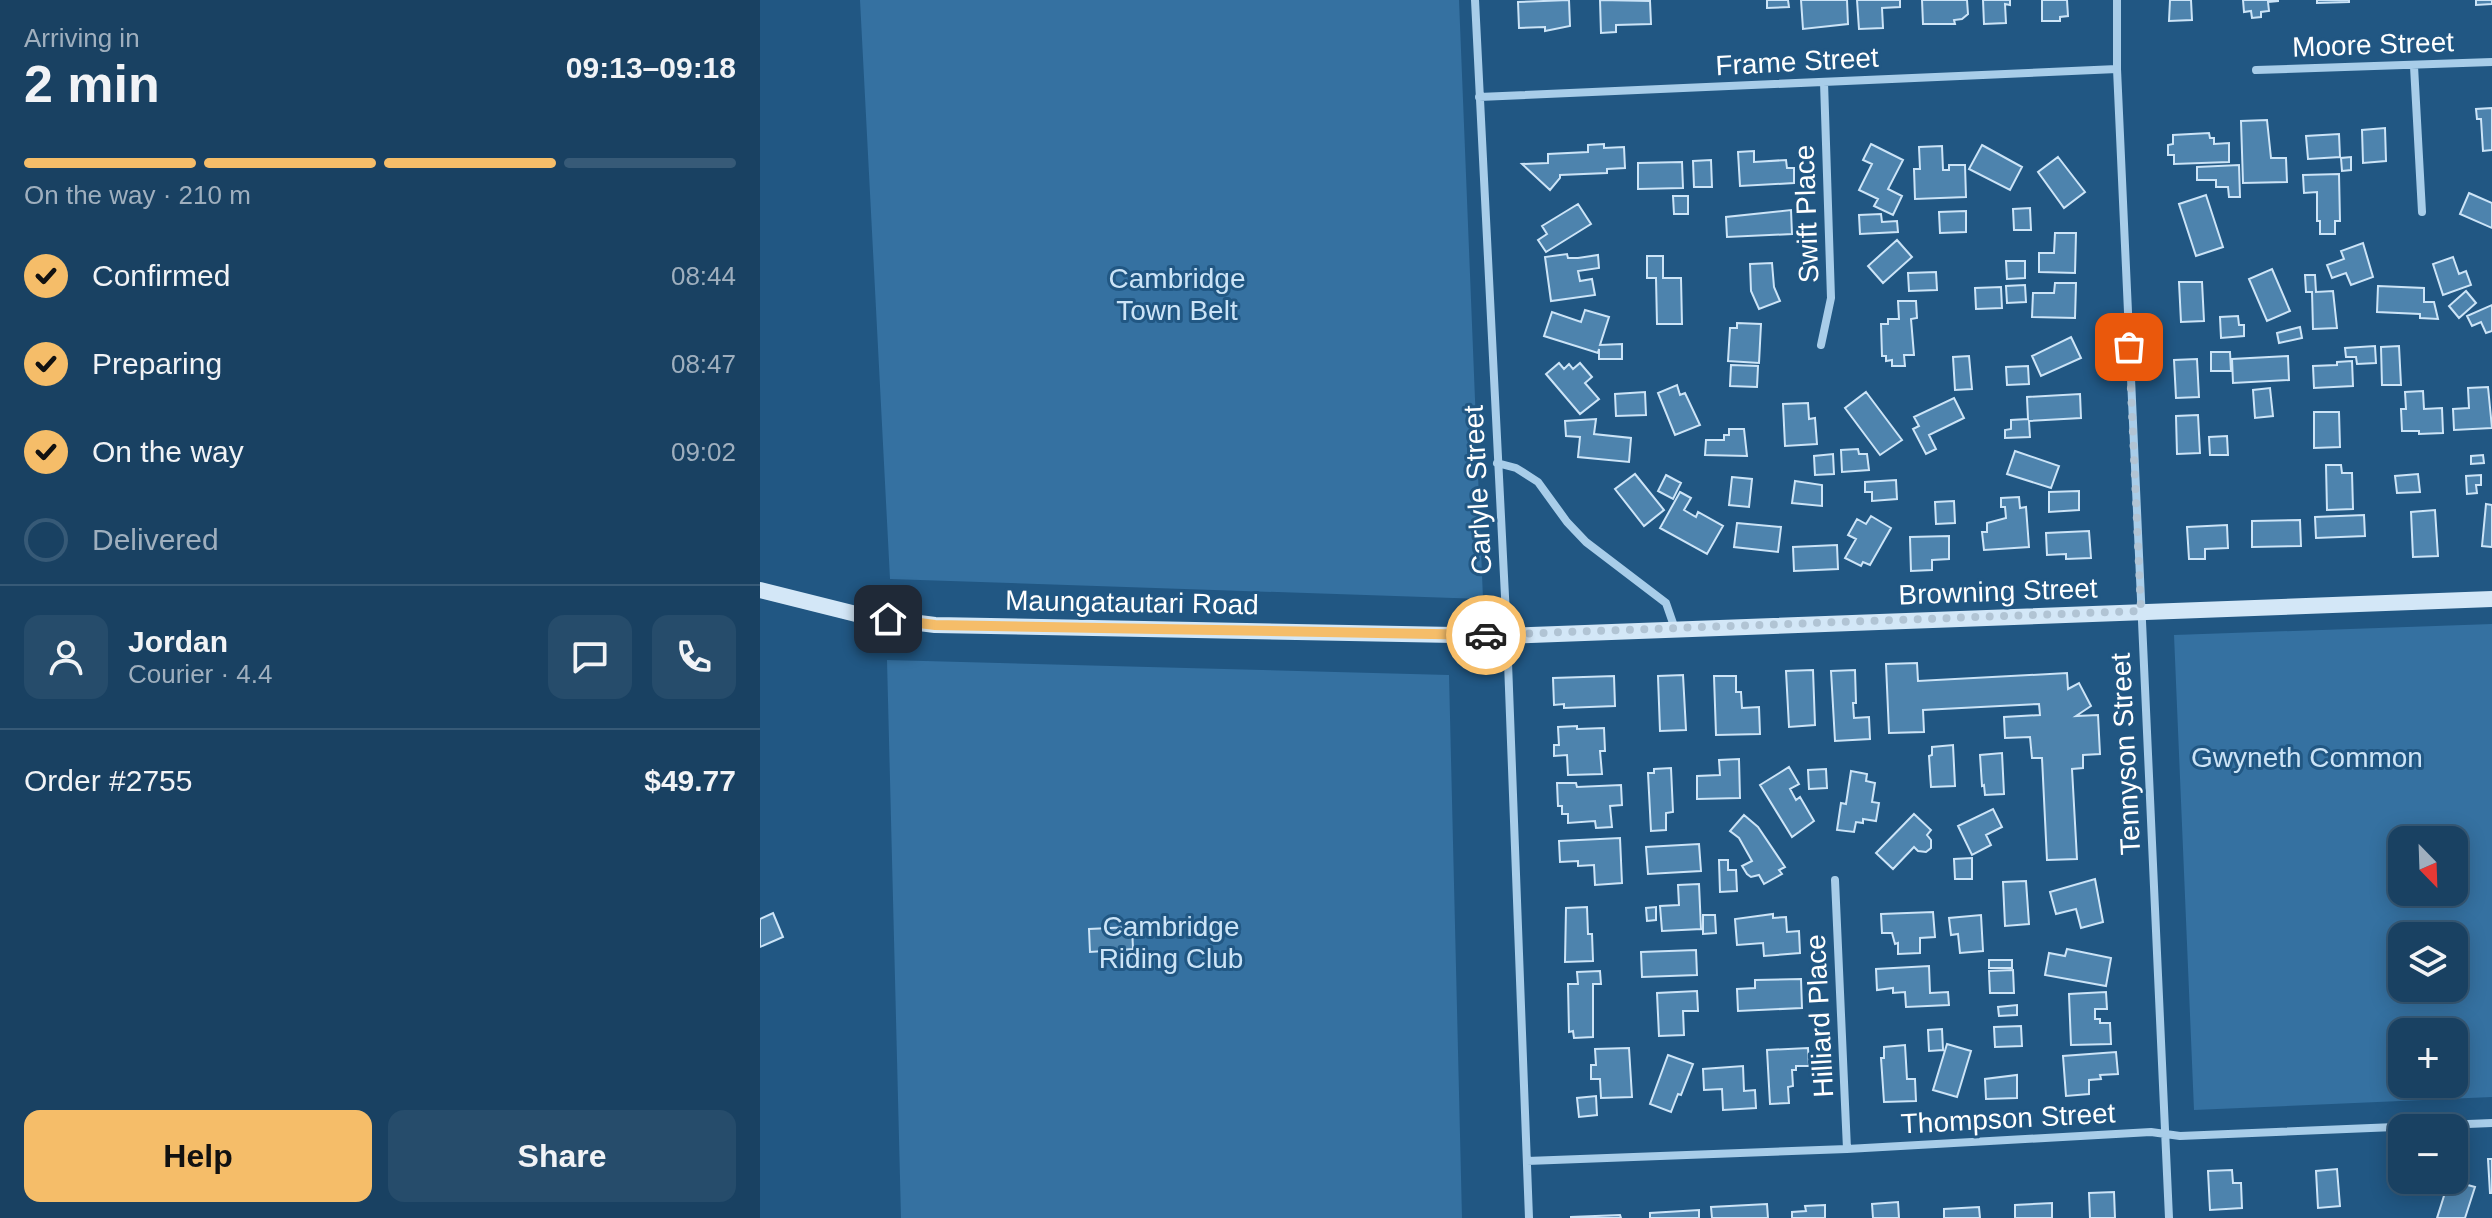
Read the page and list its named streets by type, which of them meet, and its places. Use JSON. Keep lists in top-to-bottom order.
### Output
{
  "streets": {
    "street": [
      "Moore Street",
      "Frame Street",
      "Swift Place",
      "Carlyle Street",
      "Browning Street",
      "Maungatautari Road",
      "Tennyson Street",
      "Hilliard Place",
      "Thompson Street"
    ]
  },
  "crossings": [
    ["Frame Street", "Swift Place"],
    ["Frame Street", "Carlyle Street"],
    ["Frame Street", "Tennyson Street"],
    ["Carlyle Street", "Browning Street"],
    ["Carlyle Street", "Maungatautari Road"],
    ["Carlyle Street", "Thompson Street"],
    ["Browning Street", "Maungatautari Road"],
    ["Browning Street", "Tennyson Street"],
    ["Tennyson Street", "Thompson Street"],
    ["Hilliard Place", "Thompson Street"]
  ],
  "parks": ["Cambridge Town Belt", "Gwyneth Common", "Cambridge Riding Club"],
  "north": "bottom right",
  "page": {
    "heading": ["2 min", "Arriving in", "09:13–09:18"],
    "panel": [
      "Jordan",
      "Courier · 4.4",
      "Order #2755",
      "$49.77"
    ],
    "bar": "On the way · 210 m",
    "list": [
      ["Confirmed", "08:44"],
      ["Preparing", "08:47"],
      ["On the way", "09:02"],
      "Delivered"
    ],
    "map_buttons": ["+", "−"],
    "buttons": ["Help", "Share"]
  }
}
